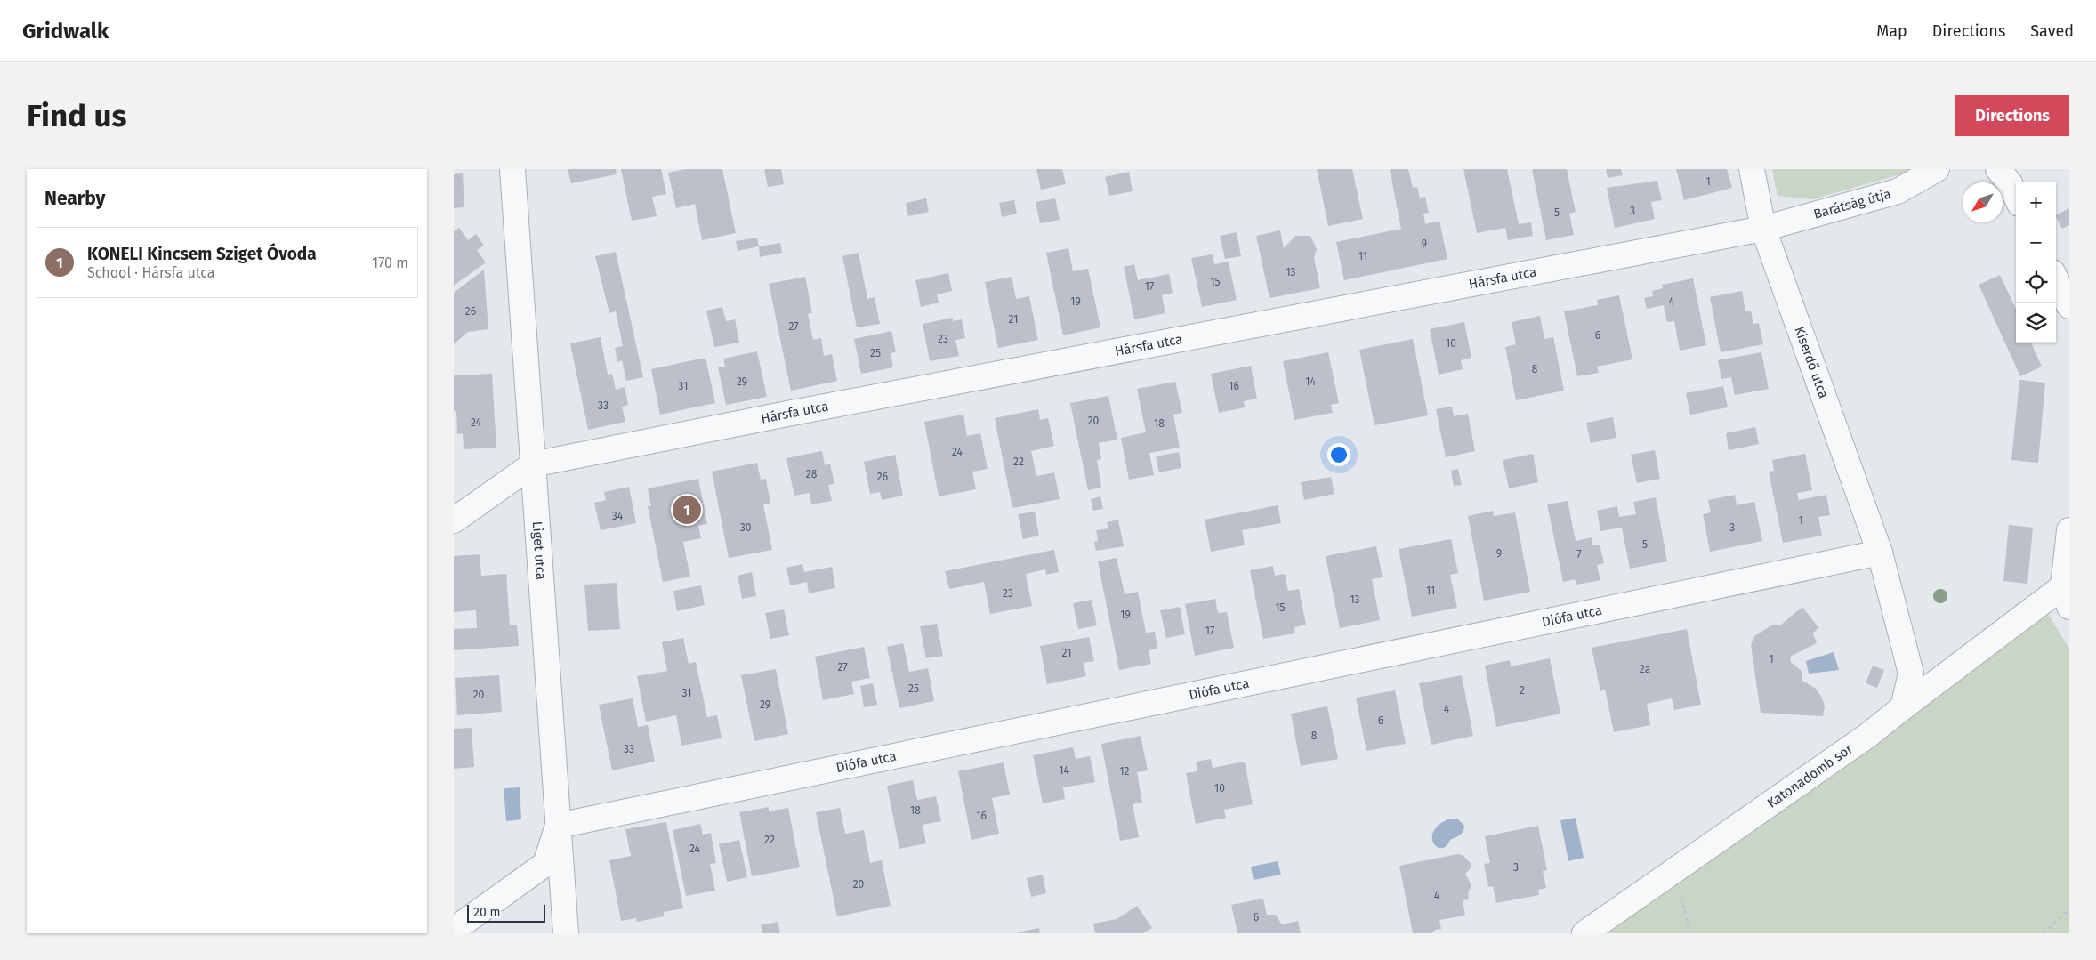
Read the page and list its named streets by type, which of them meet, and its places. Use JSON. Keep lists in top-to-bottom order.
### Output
{
  "streets": {
    "street": [
      "Barátság útja",
      "Hársfa utca",
      "Kiserdő utca",
      "Liget utca",
      "Diófa utca",
      "Katonadomb sor"
    ]
  },
  "crossings": [
    ["Barátság útja", "Hársfa utca"],
    ["Barátság útja", "Kiserdő utca"],
    ["Hársfa utca", "Kiserdő utca"],
    ["Hársfa utca", "Liget utca"],
    ["Kiserdő utca", "Diófa utca"],
    ["Liget utca", "Diófa utca"]
  ],
  "house_numbers": [
    "1",
    "3",
    "5",
    "9",
    "11",
    "13",
    "15",
    "17",
    "19",
    "4",
    "26",
    "21",
    "27",
    "6",
    "23",
    "10",
    "25",
    "8",
    "29",
    "14",
    "31",
    "16",
    "33",
    "20",
    "24",
    "18",
    "24",
    "22",
    "28",
    "26",
    "34",
    "1",
    "30",
    "3",
    "5",
    "9",
    "7",
    "11",
    "23",
    "13",
    "15",
    "19",
    "17",
    "21",
    "1",
    "27",
    "2a",
    "25",
    "2",
    "31",
    "20",
    "29",
    "4",
    "6",
    "8",
    "33",
    "14",
    "12",
    "10",
    "18",
    "16",
    "22",
    "24",
    "3",
    "20",
    "4",
    "6"
  ],
  "scale_bar": "20 m",
  "north": "bottom left",
  "page": {
    "header": "Gridwalk",
    "nav": ["Map", "Directions", "Saved"],
    "buttons": "Directions",
    "title": "Find us",
    "heading": "Nearby",
    "map_buttons": ["+", "−"],
    "list": [
      {
        "mark": "1",
        "name": "KONELI Kincsem Sziget Óvoda",
        "note": "School · Hársfa utca",
        "value": "170 m"
      }
    ],
    "pins": "1",
    "scale": "20 m"
  }
}
